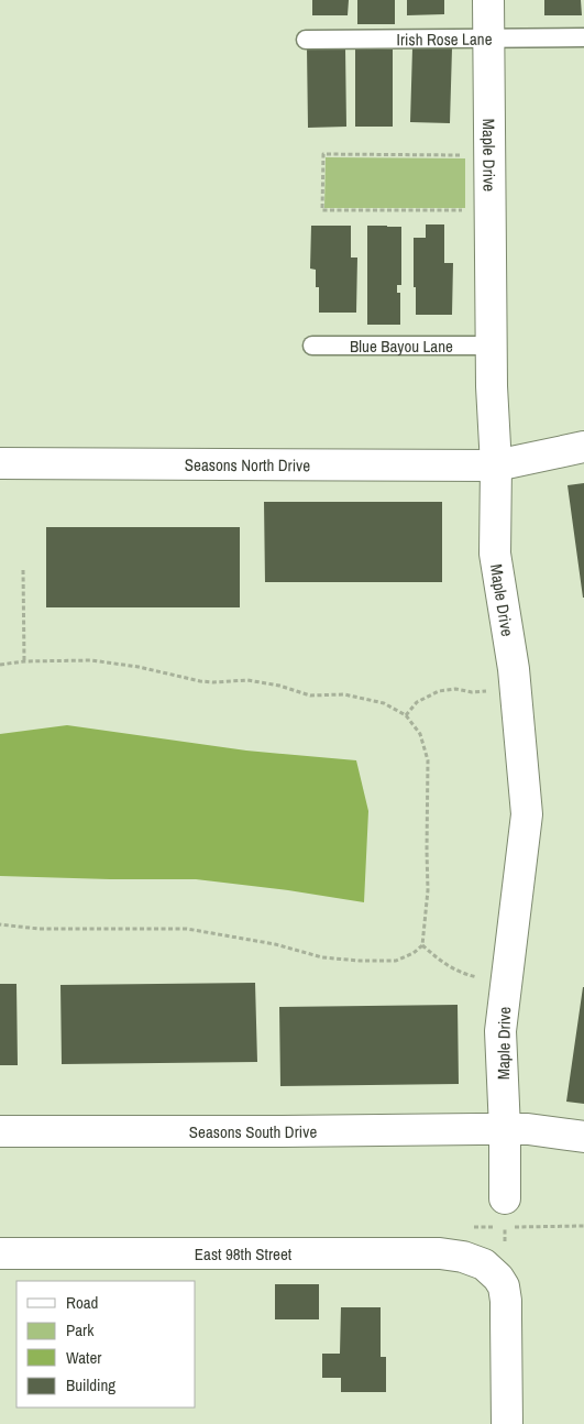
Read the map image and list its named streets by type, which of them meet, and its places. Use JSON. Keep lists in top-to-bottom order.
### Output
{
  "streets": {
    "street": [
      "Maple Drive",
      "Seasons North Drive",
      "Seasons South Drive",
      "East 98th Street"
    ],
    "lane": ["Irish Rose Lane", "Blue Bayou Lane"]
  },
  "crossings": [
    ["Irish Rose Lane", "Maple Drive"],
    ["Maple Drive", "Blue Bayou Lane"],
    ["Maple Drive", "Seasons North Drive"],
    ["Maple Drive", "Seasons South Drive"]
  ],
  "legend": [
    "Road",
    "Park",
    "Water",
    "Building"
  ]
}
